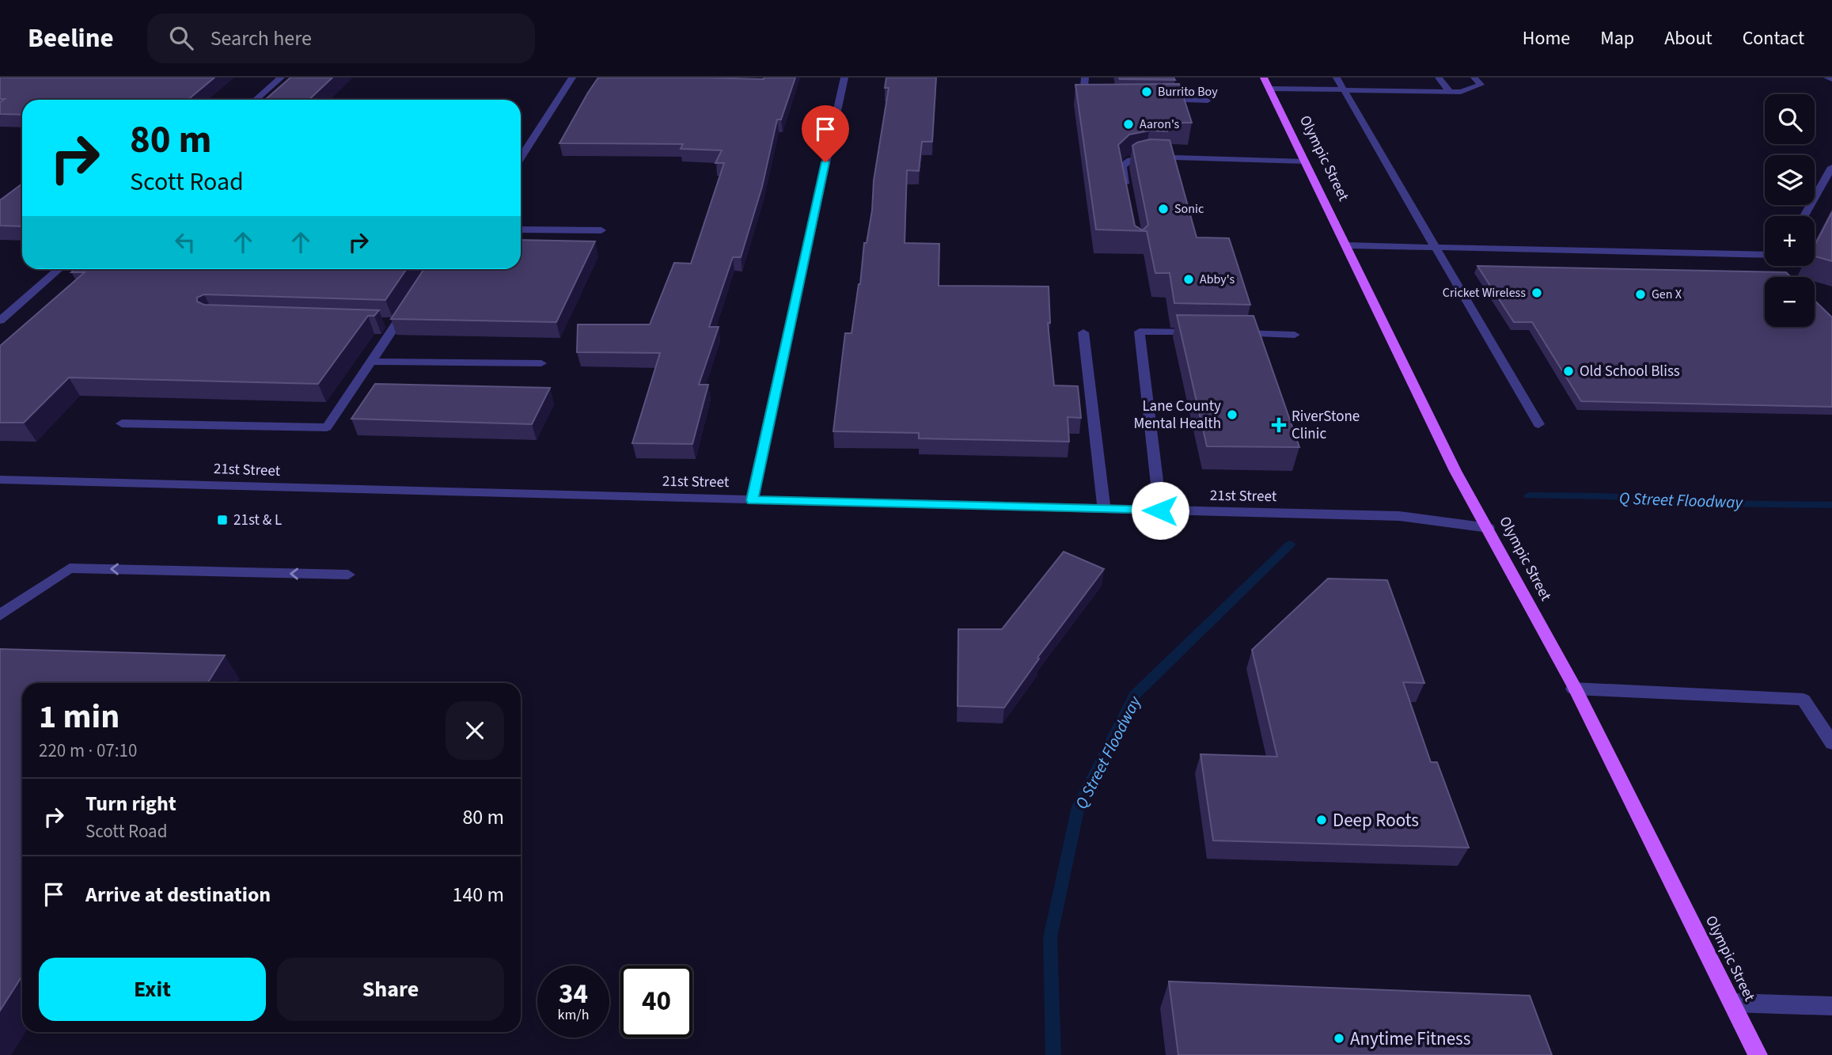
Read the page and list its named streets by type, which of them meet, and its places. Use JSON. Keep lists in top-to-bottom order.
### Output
{
  "streets": {
    "main road": ["Olympic Street"],
    "street": ["21st Street"]
  },
  "crossings": [
    ["Olympic Street", "21st Street"]
  ],
  "water": ["Q Street Floodway"],
  "places": {
    "other": [
      "Burrito Boy",
      "Aaron's",
      "Sonic",
      "Abby's",
      "Cricket Wireless",
      "Gen X",
      "Old School Bliss",
      "Lane County Mental Health",
      "Deep Roots",
      "Anytime Fitness"
    ],
    "health": ["RiverStone Clinic"],
    "transit": ["21st & L"]
  },
  "page": {
    "header": "Beeline",
    "search": "Search here",
    "nav": [
      "Home",
      "Map",
      "About",
      "Contact"
    ],
    "map_buttons": ["+", "−"],
    "turn": ["80 m", "Scott Road"],
    "heading": ["1 min", "220 m · 07:10"],
    "list": [
      {
        "name": "Turn right",
        "note": "Scott Road",
        "value": "80 m"
      },
      {
        "name": "Arrive at destination",
        "value": "140 m"
      }
    ],
    "buttons": ["Exit", "Share"],
    "speed": "34 km/h",
    "limit": "40"
  }
}
